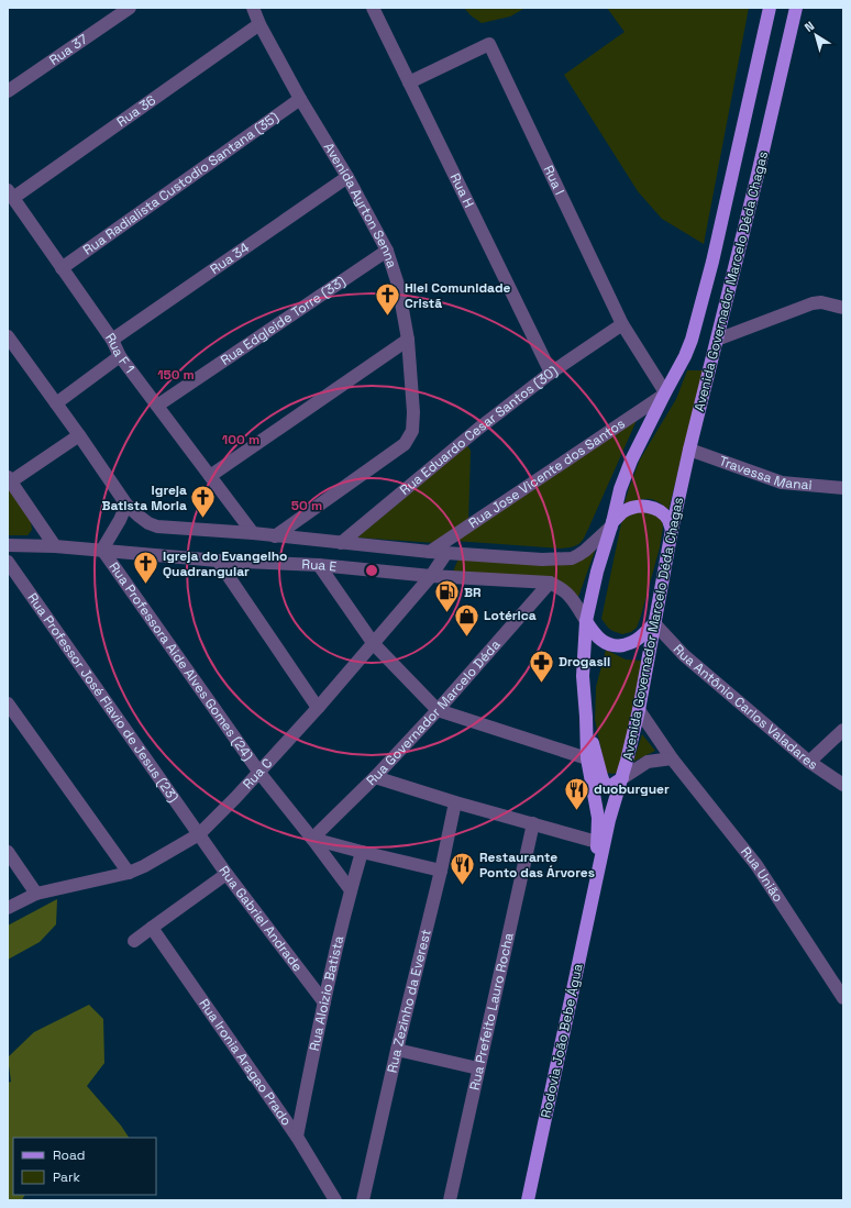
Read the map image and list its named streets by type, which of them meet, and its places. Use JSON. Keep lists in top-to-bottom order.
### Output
{
  "streets": {
    "main road": ["Avenida Governador Marcelo Déda Chagas", "Rodovia João Bebe Água"],
    "street": [
      "Rua 37",
      "Rua 36",
      "Rua I",
      "Rua Radialista Custodio Santana (35)",
      "Rua H",
      "Avenida Ayrton Senna",
      "Rua 34",
      "Rua Edgleide Torre (33)",
      "Rua F 1",
      "Rua Eduardo Cesar Santos (30)",
      "Rua Jose Vicente dos Santos",
      "Travessa Manai",
      "Rua E",
      "Rua Professora Aide Alves Gomes (24)",
      "Rua Professor José Flavio de Jesus (23)",
      "Rua Antônio Carlos Valadares",
      "Rua Governador Marcelo Déda",
      "Rua C",
      "Rua União",
      "Rua Gabriel Andrade",
      "Rua Aloizio Batista",
      "Rua Zezinho da Everest",
      "Rua Prefeito Lauro Rocha",
      "Rua Ironia Aragao Prado"
    ]
  },
  "crossings": [
    ["Rua 36", "Avenida Ayrton Senna"],
    ["Rua 36", "Rua F 1"],
    ["Rua I", "Rua H"],
    ["Rua I", "Avenida Governador Marcelo Déda Chagas"],
    ["Rua I", "Rua Eduardo Cesar Santos (30)"],
    ["Rua I", "Rua Jose Vicente dos Santos"],
    ["Rua Radialista Custodio Santana (35)", "Avenida Ayrton Senna"],
    ["Rua Radialista Custodio Santana (35)", "Rua F 1"],
    ["Rua H", "Rua Eduardo Cesar Santos (30)"],
    ["Avenida Ayrton Senna", "Rua 34"],
    ["Avenida Ayrton Senna", "Rua Edgleide Torre (33)"],
    ["Avenida Ayrton Senna", "Rua E"],
    ["Rua 34", "Rua F 1"],
    ["Avenida Governador Marcelo Déda Chagas", "Rua Jose Vicente dos Santos"],
    ["Avenida Governador Marcelo Déda Chagas", "Travessa Manai"],
    ["Avenida Governador Marcelo Déda Chagas", "Rua E"],
    ["Avenida Governador Marcelo Déda Chagas", "Rua Antônio Carlos Valadares"],
    ["Avenida Governador Marcelo Déda Chagas", "Rua União"],
    ["Avenida Governador Marcelo Déda Chagas", "Rodovia João Bebe Água"],
    ["Rua Edgleide Torre (33)", "Rua F 1"],
    ["Rua F 1", "Rua E"],
    ["Rua Eduardo Cesar Santos (30)", "Rua E"],
    ["Rua Jose Vicente dos Santos", "Rua E"],
    ["Rua E", "Rua Professora Aide Alves Gomes (24)"],
    ["Rua E", "Rua Governador Marcelo Déda"],
    ["Rua E", "Rua C"],
    ["Rua Professora Aide Alves Gomes (24)", "Rua Governador Marcelo Déda"],
    ["Rua Professora Aide Alves Gomes (24)", "Rua C"],
    ["Rua Professora Aide Alves Gomes (24)", "Rua Aloizio Batista"],
    ["Rua Professor José Flavio de Jesus (23)", "Rua C"],
    ["Rua Professor José Flavio de Jesus (23)", "Rua Gabriel Andrade"],
    ["Rua C", "Rua Gabriel Andrade"],
    ["Rua Gabriel Andrade", "Rua Aloizio Batista"],
    ["Rua Aloizio Batista", "Rua Ironia Aragao Prado"]
  ],
  "places": {
    "church": ["Hiel Comunidade Cristã", "Igreja Batista Moria", "Igreja do Evangelho Quadrangular"],
    "fuel station": ["BR"],
    "shop": ["Lotérica"],
    "pharmacy": ["Drogasil"],
    "restaurant": ["duoburguer", "Restaurante Ponto das Árvores"]
  },
  "legend": ["Road", "Park"],
  "north": "top left",
  "rings": ["150 m", "100 m", "50 m"]
}
